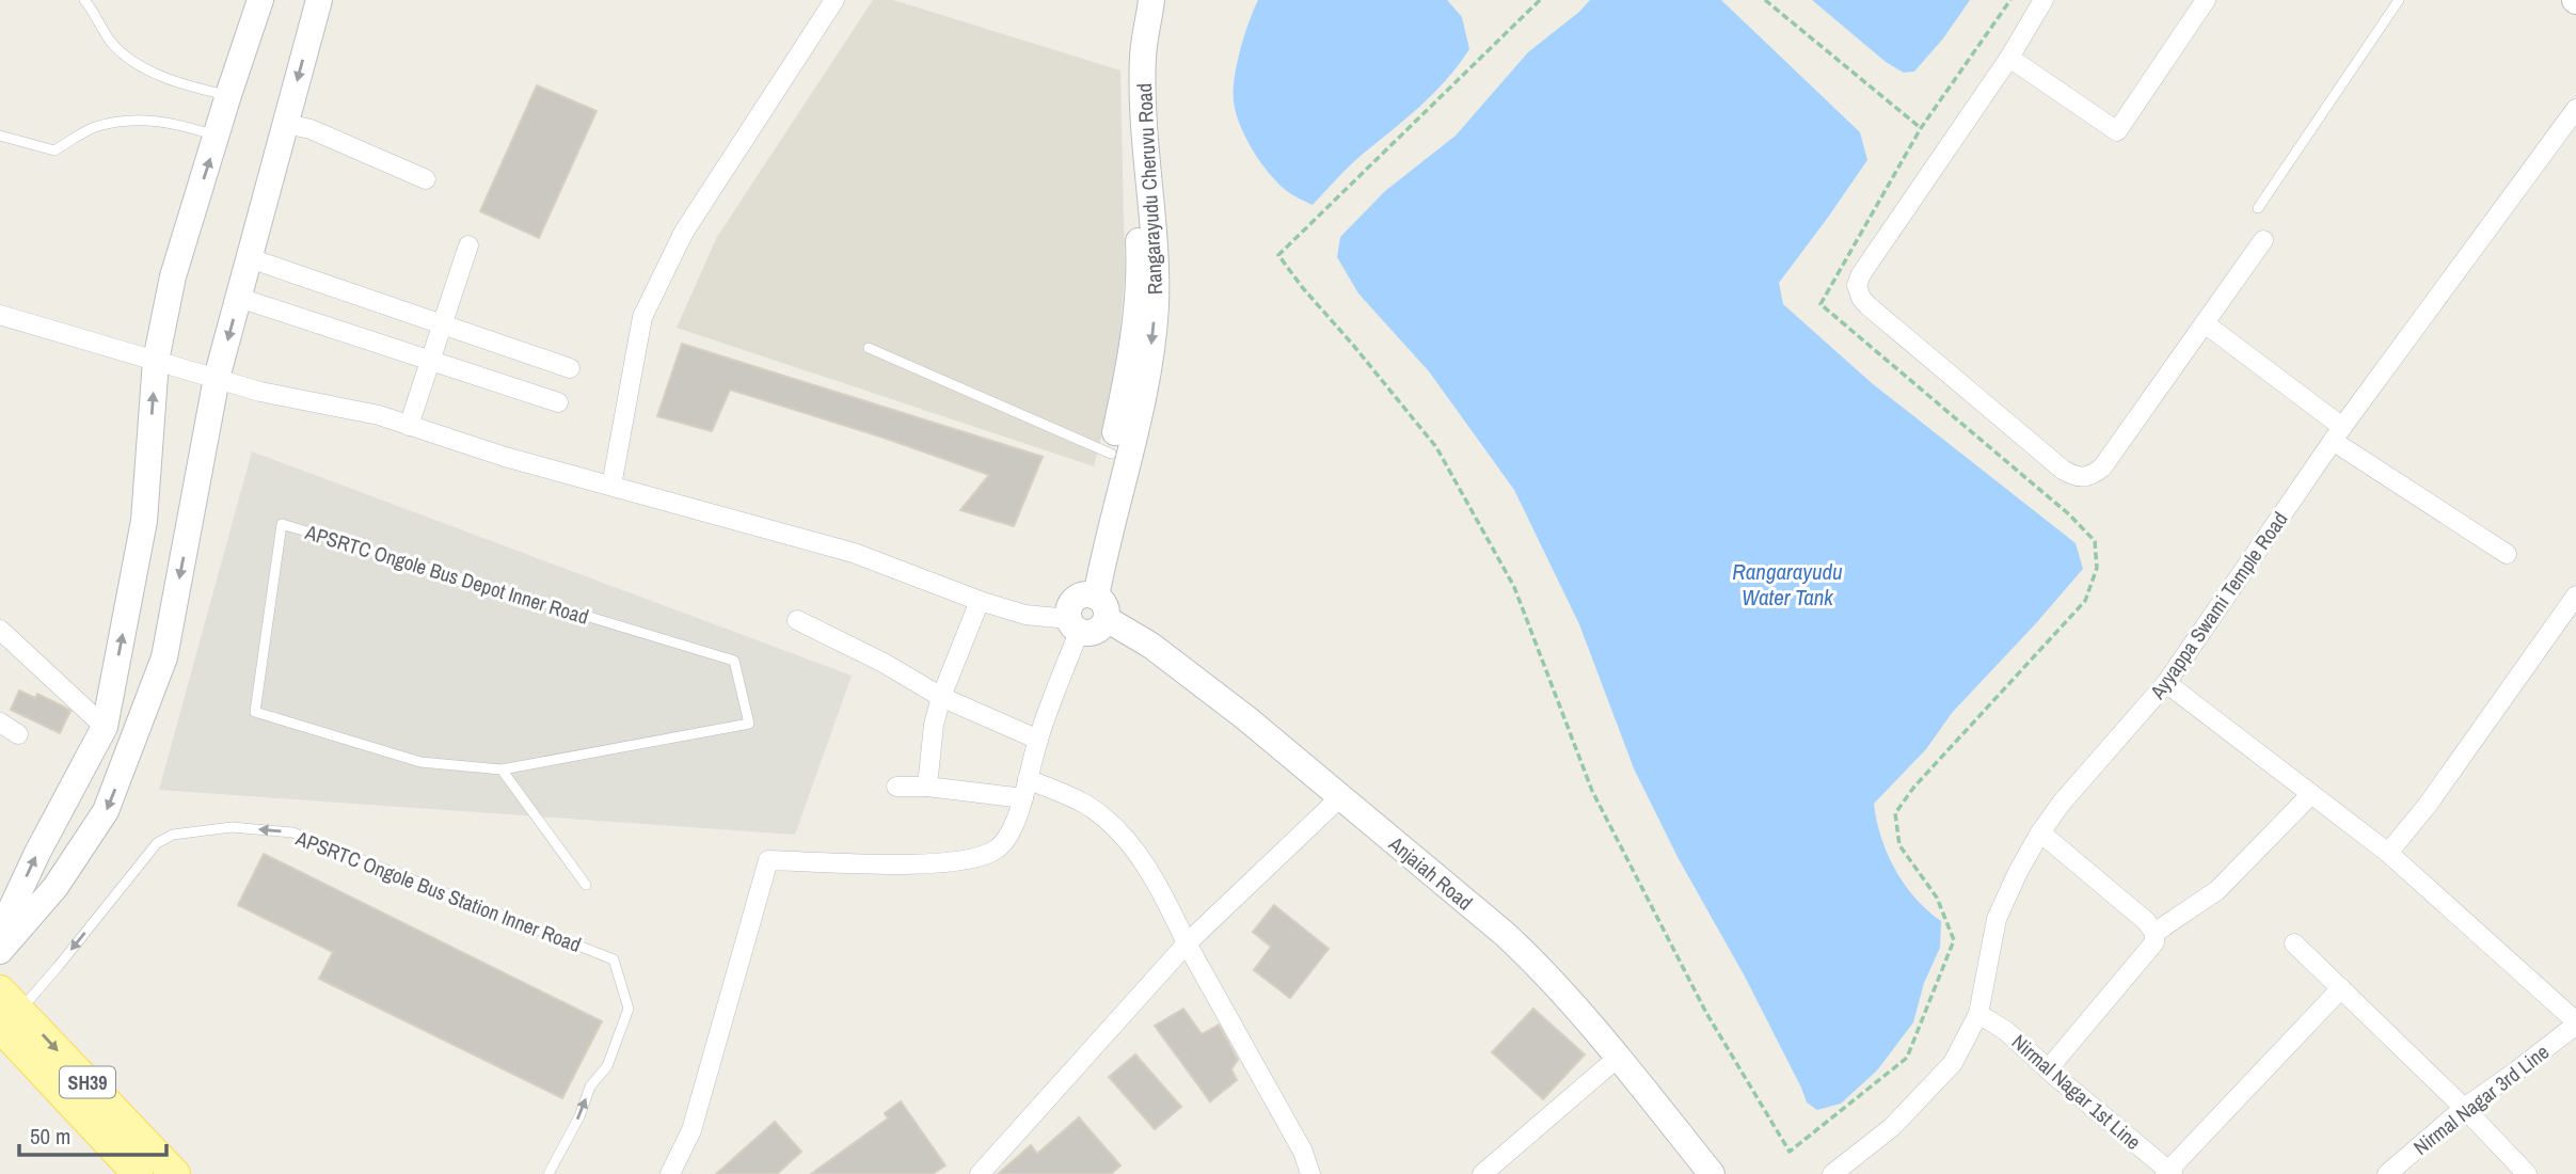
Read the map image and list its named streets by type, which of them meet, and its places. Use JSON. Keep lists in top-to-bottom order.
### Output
{
  "streets": {
    "main road": ["SH39"],
    "street": [
      "Rangarayudu Cheruvu Road",
      "Ayyappa Swami Temple Road",
      "Anjaiah Road",
      "Nirmal Nagar 1st Line",
      "Nirmal Nagar 3rd Line"
    ],
    "lane": ["APSRTC Ongole Bus Depot Inner Road", "APSRTC Ongole Bus Station Inner Road"]
  },
  "crossings": [
    ["Rangarayudu Cheruvu Road", "Anjaiah Road"],
    ["Ayyappa Swami Temple Road", "Nirmal Nagar 1st Line"],
    ["APSRTC Ongole Bus Station Inner Road", "SH39"]
  ],
  "water": ["Rangarayudu Water Tank"],
  "scale_bar": "50 m"
}
